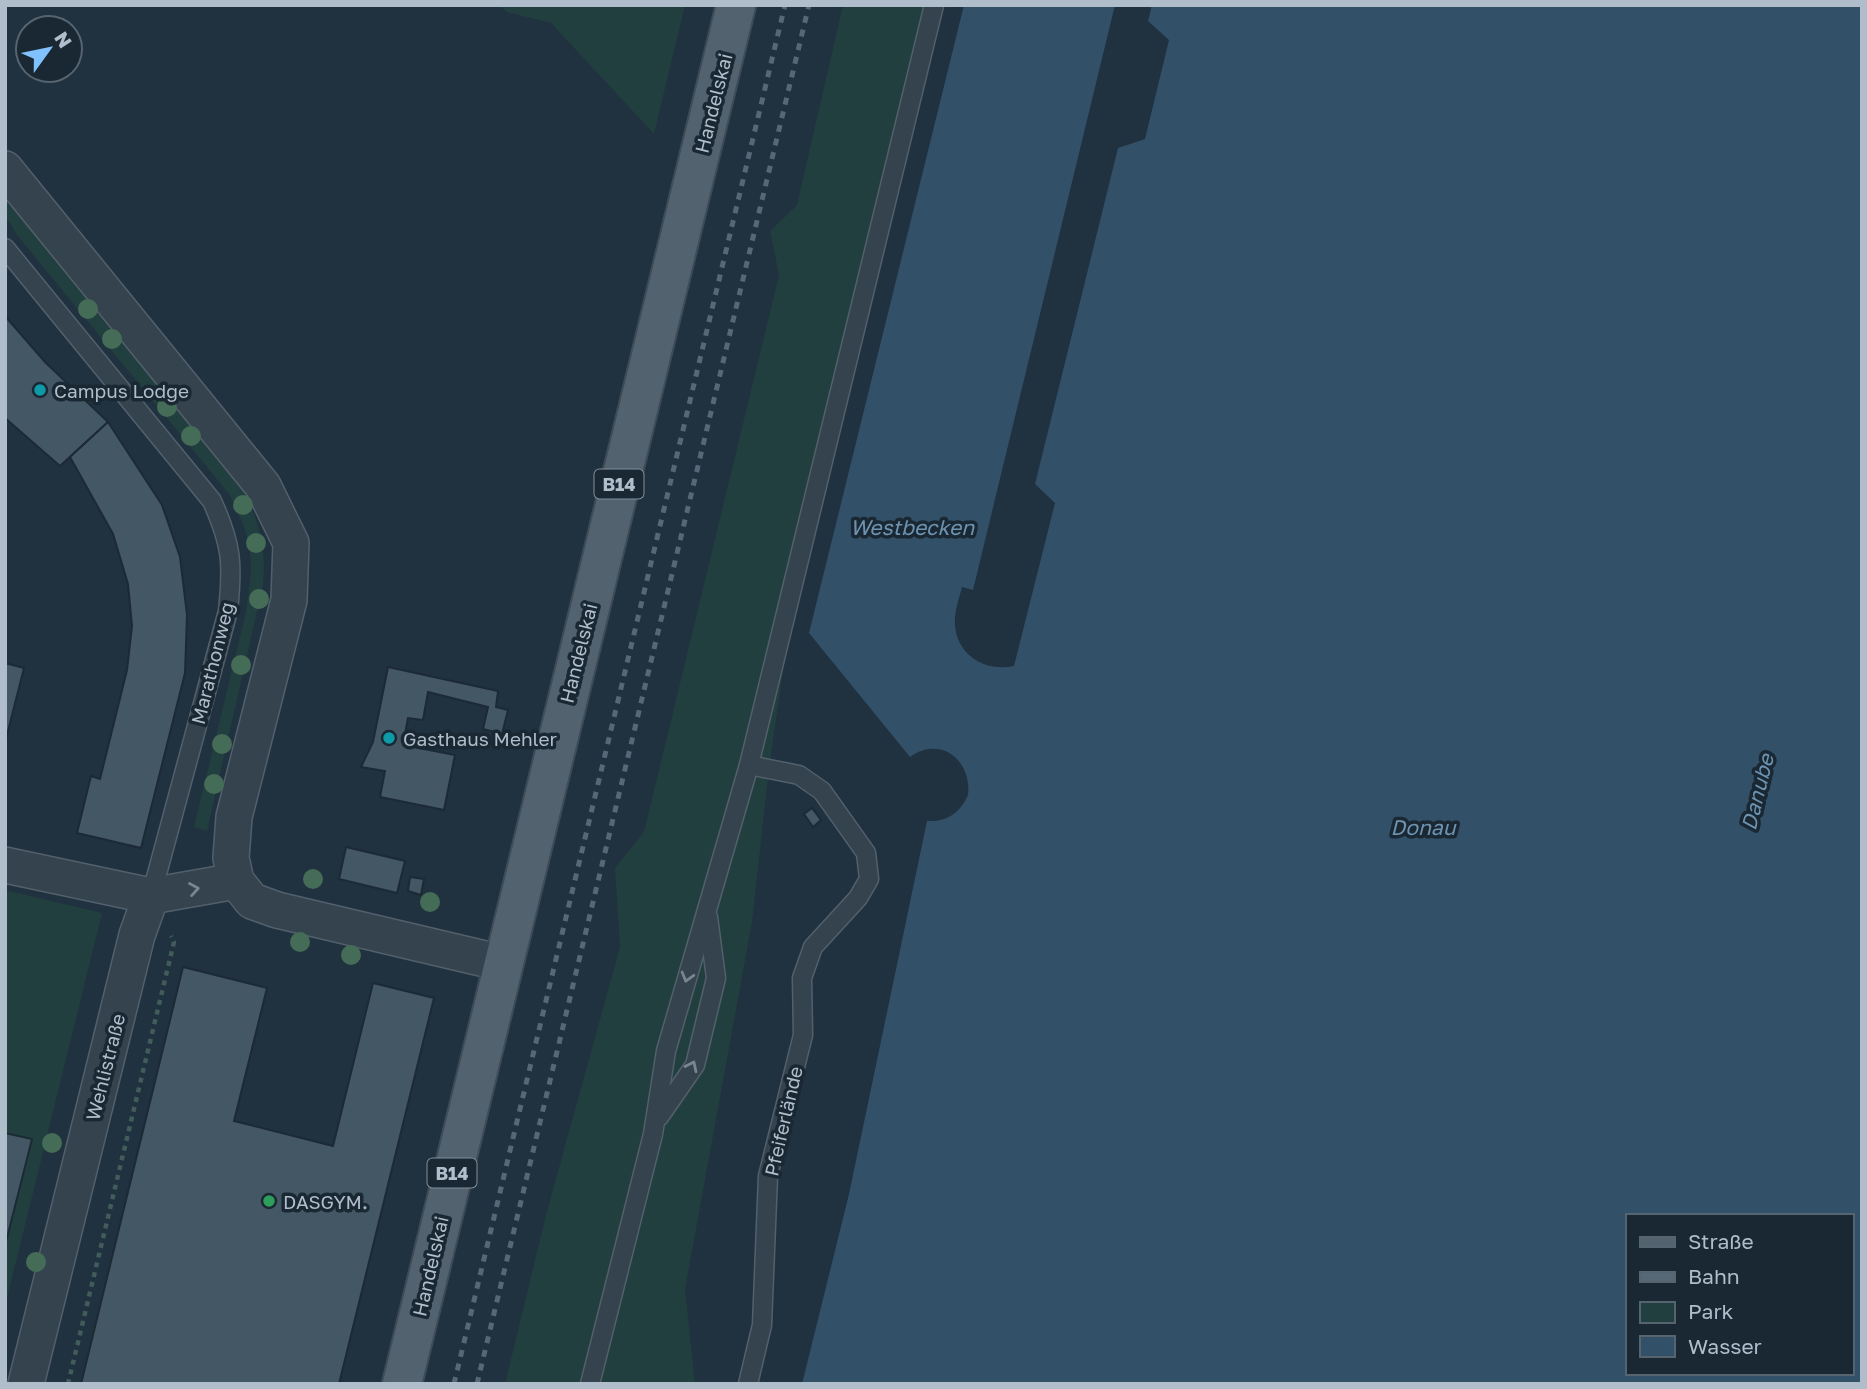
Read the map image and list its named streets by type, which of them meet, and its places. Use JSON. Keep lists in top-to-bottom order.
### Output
{
  "streets": {
    "main road": ["Handelskai", "B14"],
    "street": ["Wehlistraße"],
    "lane": ["Marathonweg", "Pfeiferlände"]
  },
  "crossings": [
    ["Marathonweg", "Wehlistraße"]
  ],
  "water": ["Westbecken", "Danube", "Donau"],
  "places": ["Campus Lodge", "Gasthaus Mehler", "DASGYM."],
  "legend": [
    "Straße",
    "Bahn",
    "Park",
    "Wasser"
  ],
  "north": "top right"
}
